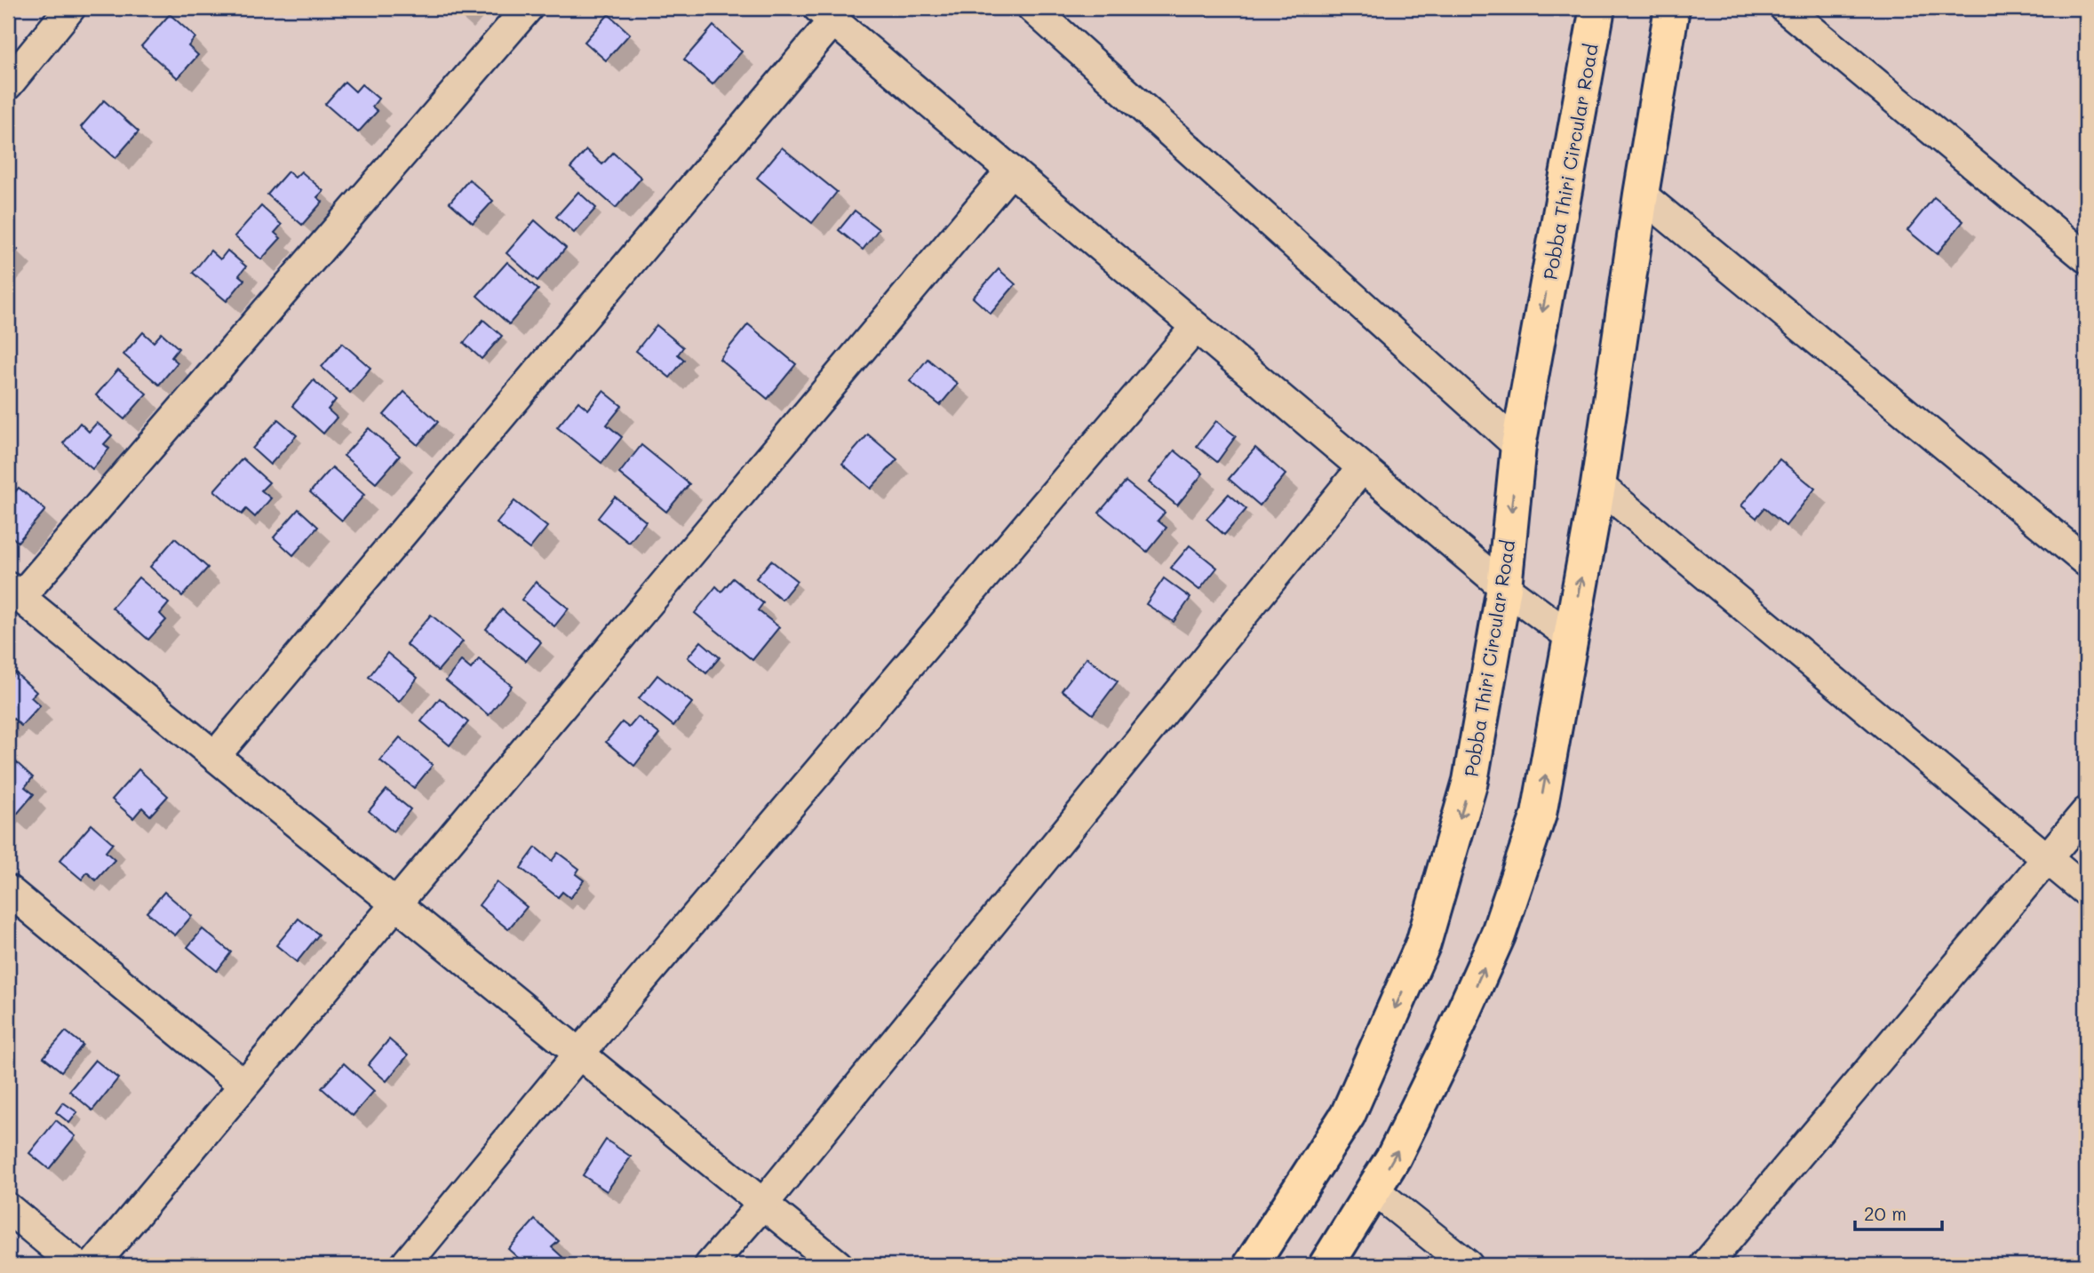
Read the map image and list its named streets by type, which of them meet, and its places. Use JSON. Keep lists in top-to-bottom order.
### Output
{
  "streets": {
    "main road": ["Pobba Thiri Circular Road"]
  },
  "scale_bar": "20 m"
}
